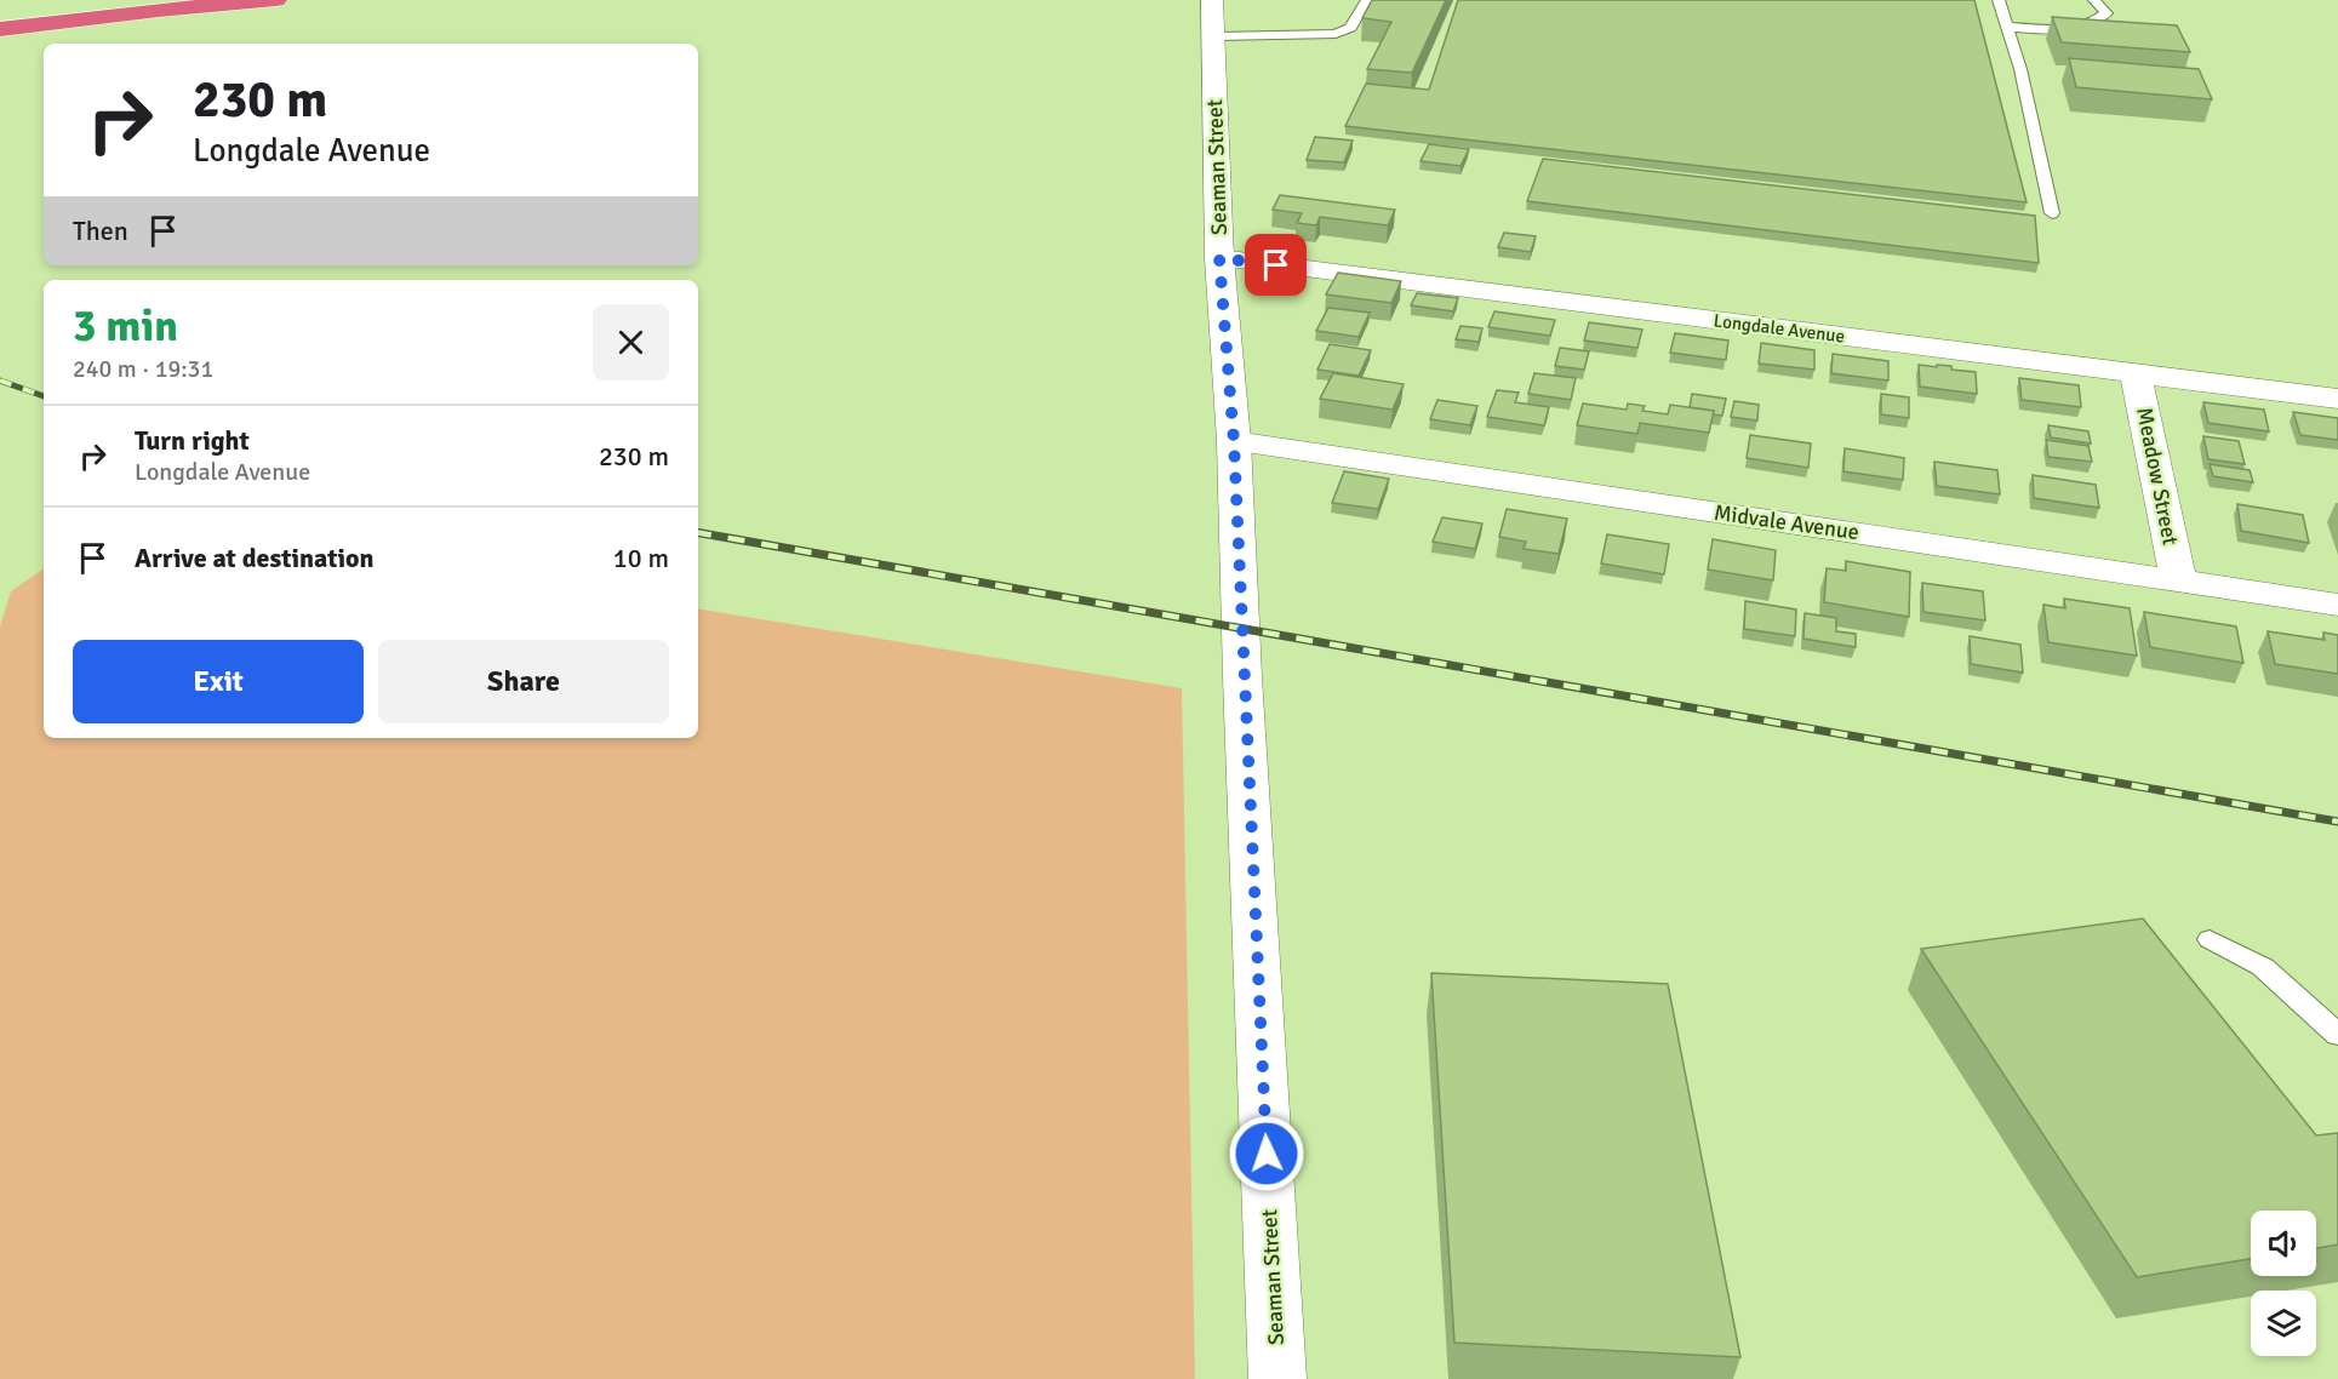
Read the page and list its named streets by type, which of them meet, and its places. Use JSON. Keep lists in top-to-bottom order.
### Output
{
  "streets": {
    "street": [
      "Seaman Street",
      "Longdale Avenue",
      "Meadow Street",
      "Midvale Avenue"
    ]
  },
  "crossings": [
    ["Seaman Street", "Longdale Avenue"],
    ["Seaman Street", "Midvale Avenue"],
    ["Longdale Avenue", "Meadow Street"],
    ["Meadow Street", "Midvale Avenue"]
  ],
  "page": {
    "turn": ["230 m", "Longdale Avenue"],
    "then": "Then",
    "heading": ["3 min", "240 m · 19:31"],
    "list": [
      {
        "name": "Turn right",
        "note": "Longdale Avenue",
        "value": "230 m"
      },
      {
        "name": "Arrive at destination",
        "value": "10 m"
      }
    ],
    "buttons": ["Exit", "Share"]
  }
}
